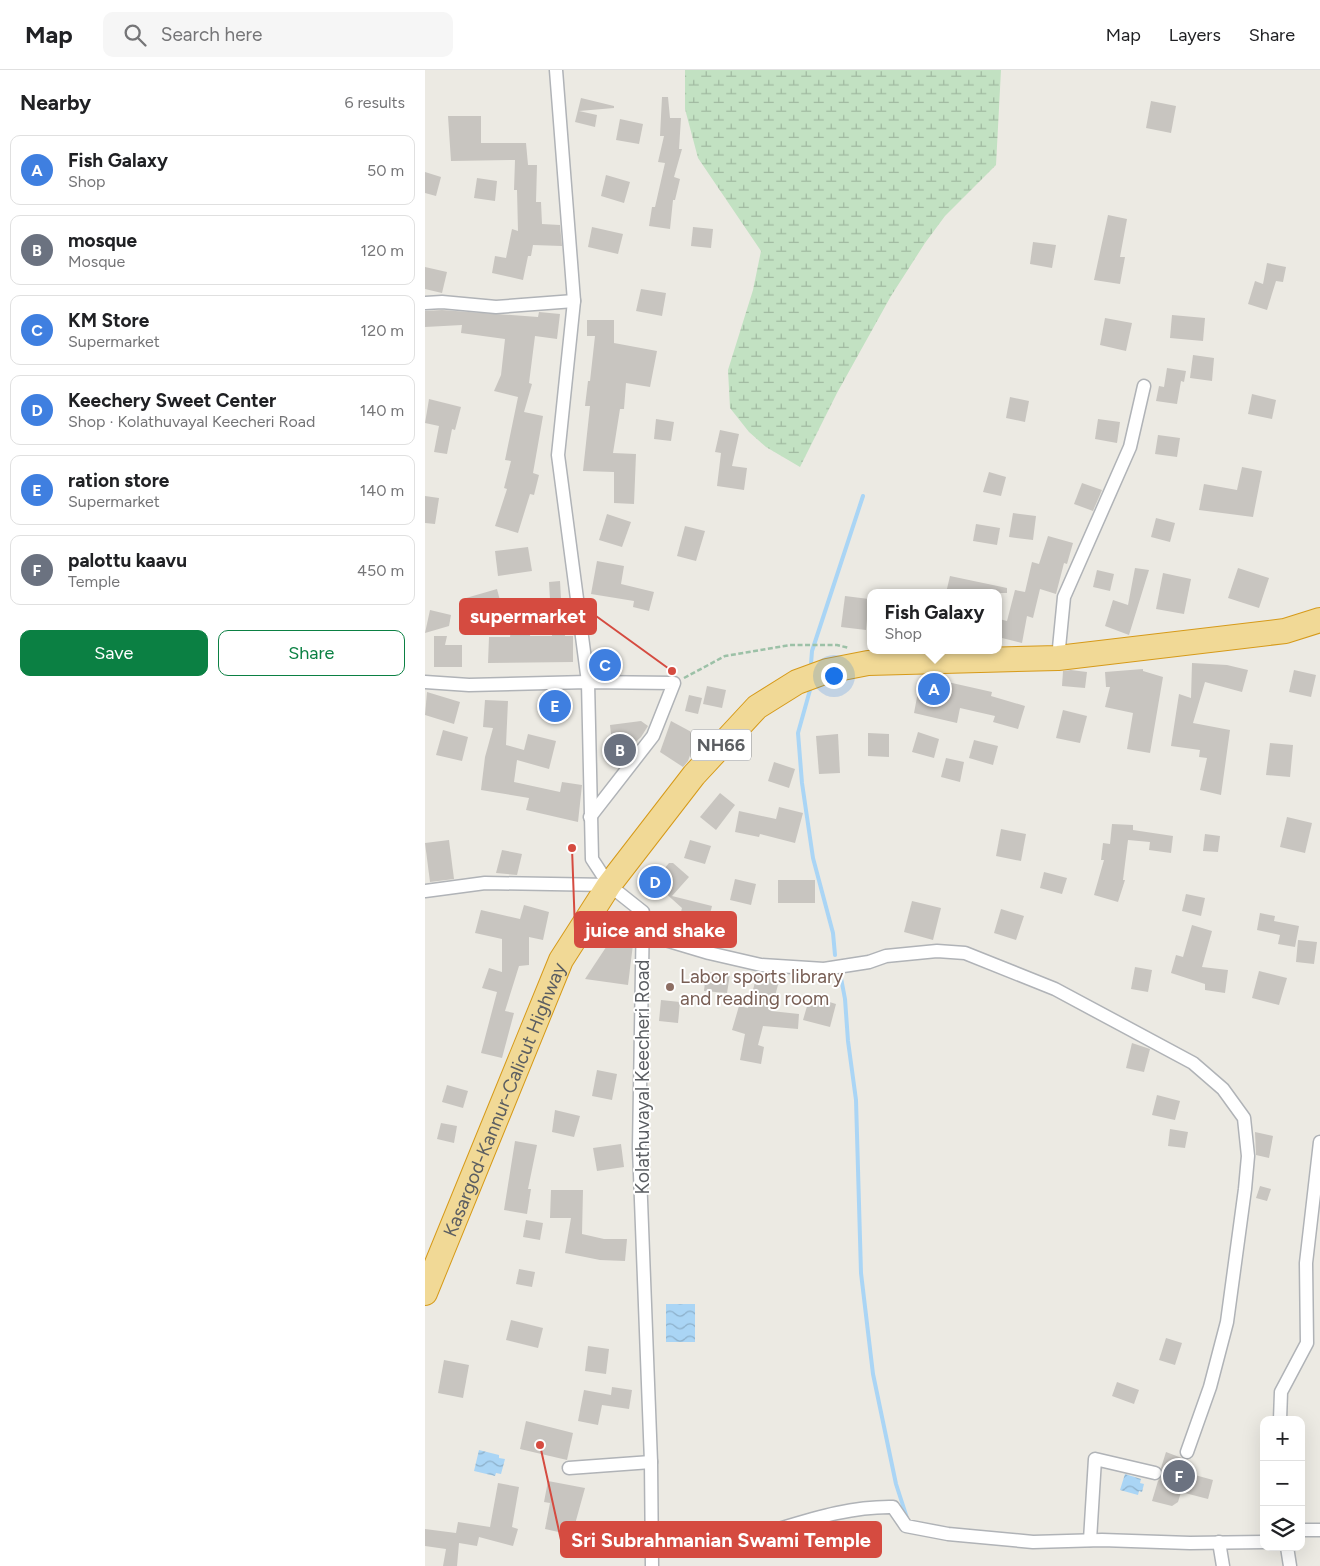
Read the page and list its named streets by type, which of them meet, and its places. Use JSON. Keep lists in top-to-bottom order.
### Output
{
  "streets": {
    "highway": ["NH66", "Kasargod-Kannur-Calicut Highway"],
    "street": ["Kolathuvayal Keecheri Road"]
  },
  "crossings": [
    ["Kolathuvayal Keecheri Road", "Kasargod-Kannur-Calicut Highway"]
  ],
  "places": [
    "supermarket",
    "juice and shake",
    "Labor sports library and reading room",
    "Sri Subrahmanian Swami Temple"
  ],
  "page": {
    "header": "Map",
    "search": "Search here",
    "nav": ["Map", "Layers", "Share"],
    "heading": ["Nearby", "6 results"],
    "list": [
      {
        "mark": "A",
        "name": "Fish Galaxy",
        "note": "Shop",
        "value": "50 m"
      },
      {
        "mark": "B",
        "name": "mosque",
        "note": "Mosque",
        "value": "120 m"
      },
      {
        "mark": "C",
        "name": "KM Store",
        "note": "Supermarket",
        "value": "120 m"
      },
      {
        "mark": "D",
        "name": "Keechery Sweet Center",
        "note": "Shop · Kolathuvayal Keecheri Road",
        "value": "140 m"
      },
      {
        "mark": "E",
        "name": "ration store",
        "note": "Supermarket",
        "value": "140 m"
      },
      {
        "mark": "F",
        "name": "palottu kaavu",
        "note": "Temple",
        "value": "450 m"
      }
    ],
    "popup": ["Fish Galaxy", "Shop"],
    "buttons": ["Save", "Share"],
    "pins": [
      "C",
      "A",
      "E",
      "B",
      "D",
      "F"
    ],
    "map_buttons": ["+", "−"]
  }
}
